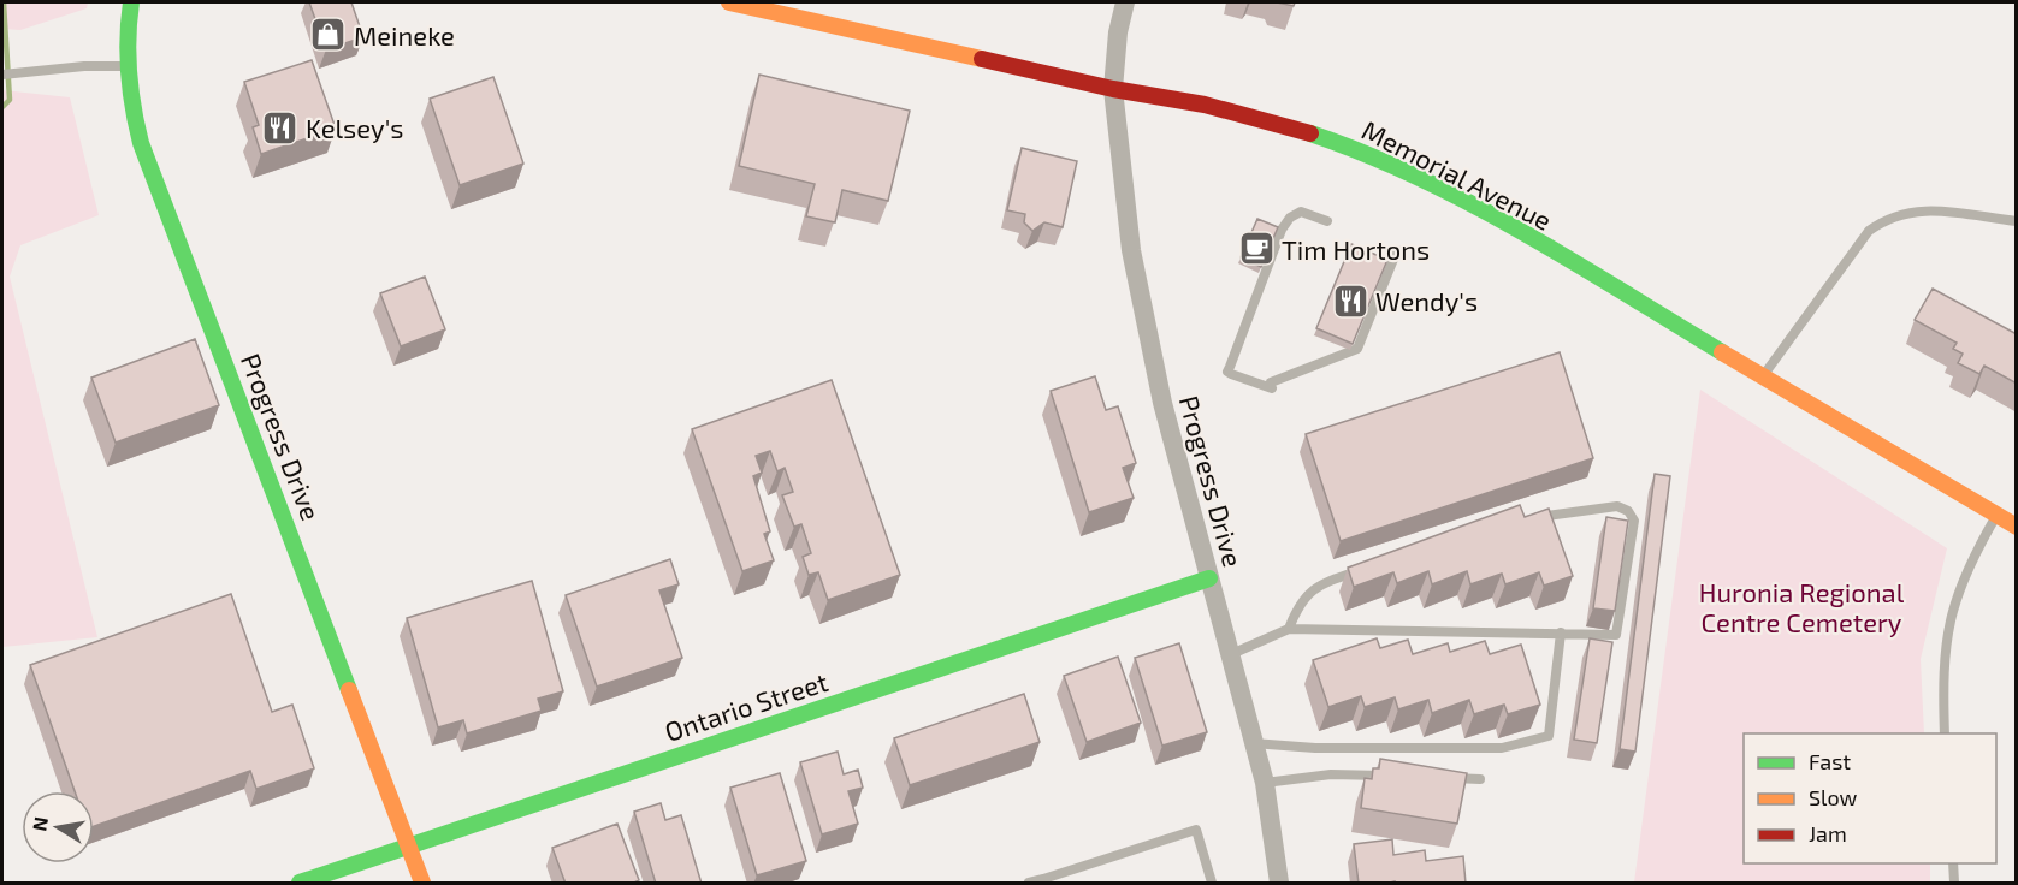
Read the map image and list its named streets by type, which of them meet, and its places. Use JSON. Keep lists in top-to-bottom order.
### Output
{
  "streets": {
    "street": ["Memorial Avenue", "Progress Drive", "Ontario Street"]
  },
  "crossings": [
    ["Memorial Avenue", "Progress Drive"],
    ["Progress Drive", "Ontario Street"]
  ],
  "parks": ["Huronia Regional Centre Cemetery"],
  "places": {
    "shop": ["Meineke"],
    "restaurant": ["Kelsey's", "Wendy's"],
    "cafe": ["Tim Hortons"]
  },
  "legend": ["Fast", "Slow", "Jam"],
  "north": "left"
}
